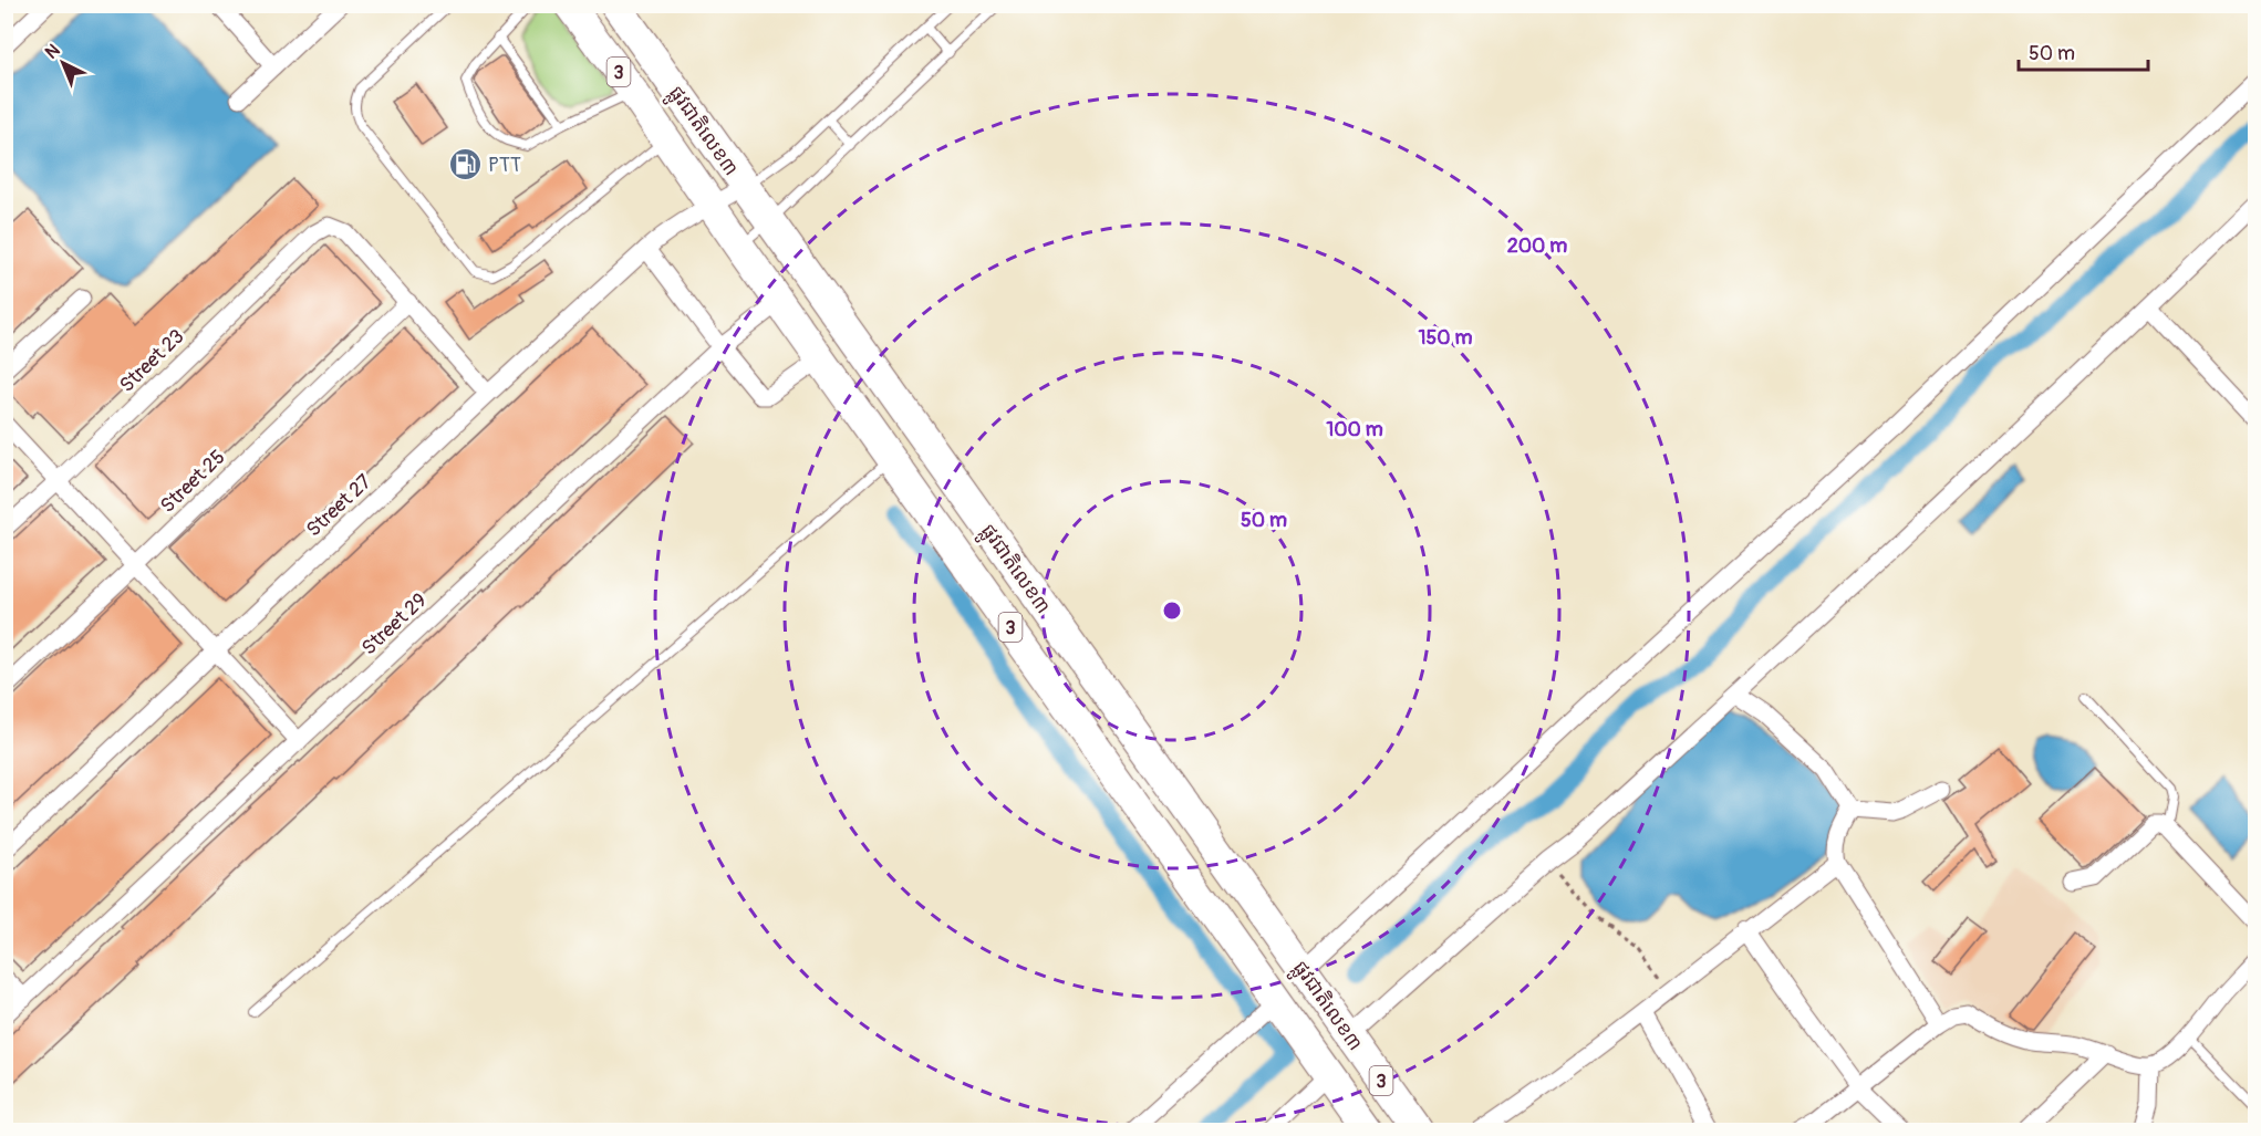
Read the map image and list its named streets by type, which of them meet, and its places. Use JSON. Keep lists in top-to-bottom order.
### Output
{
  "streets": {
    "highway": ["3", "ផ្លូវជាតិលេខ៣"],
    "street": [
      "Street 23",
      "Street 25",
      "Street 27",
      "Street 29"
    ]
  },
  "crossings": [
    ["ផ្លូវជាតិលេខ៣", "Street 27"],
    ["ផ្លូវជាតិលេខ៣", "Street 29"],
    ["Street 23", "Street 25"]
  ],
  "places": {
    "fuel station": ["PTT"]
  },
  "scale_bar": "50 m",
  "north": "top left",
  "rings": [
    "200 m",
    "150 m",
    "100 m",
    "50 m"
  ]
}
